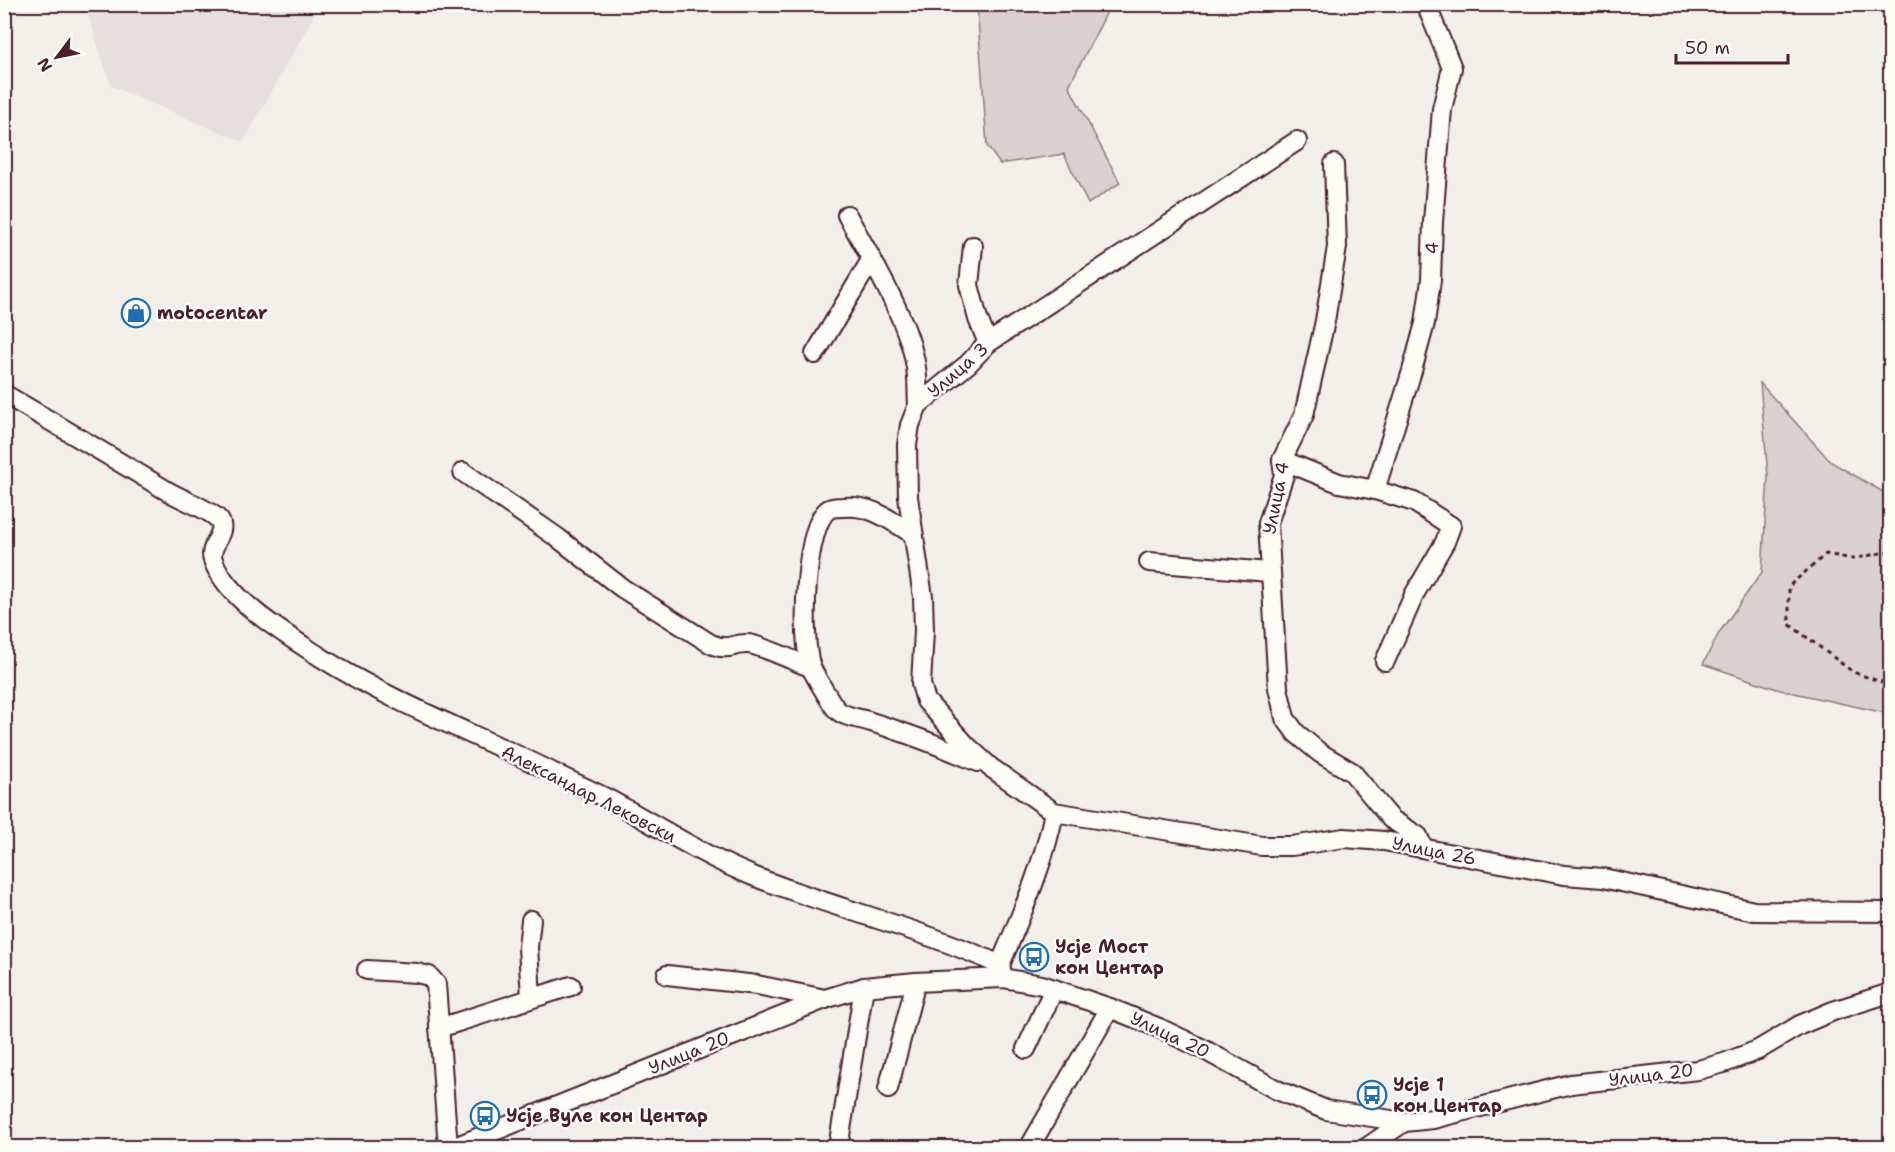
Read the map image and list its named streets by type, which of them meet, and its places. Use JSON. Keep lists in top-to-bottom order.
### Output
{
  "streets": {
    "street": [
      "4",
      "Улица 3",
      "Улица 4",
      "Александар Лековски",
      "Улица 26",
      "Улица 20"
    ]
  },
  "crossings": [
    ["Улица 3", "Улица 26"],
    ["Улица 4", "Улица 26"],
    ["Александар Лековски", "Улица 20"]
  ],
  "places": {
    "shop": ["motocentar"],
    "bus stop": ["Усје Мост кон Центар", "Усје 1 кон Центар", "Усје Вуле кон Центар"]
  },
  "scale_bar": "50 m",
  "north": "bottom left"
}
